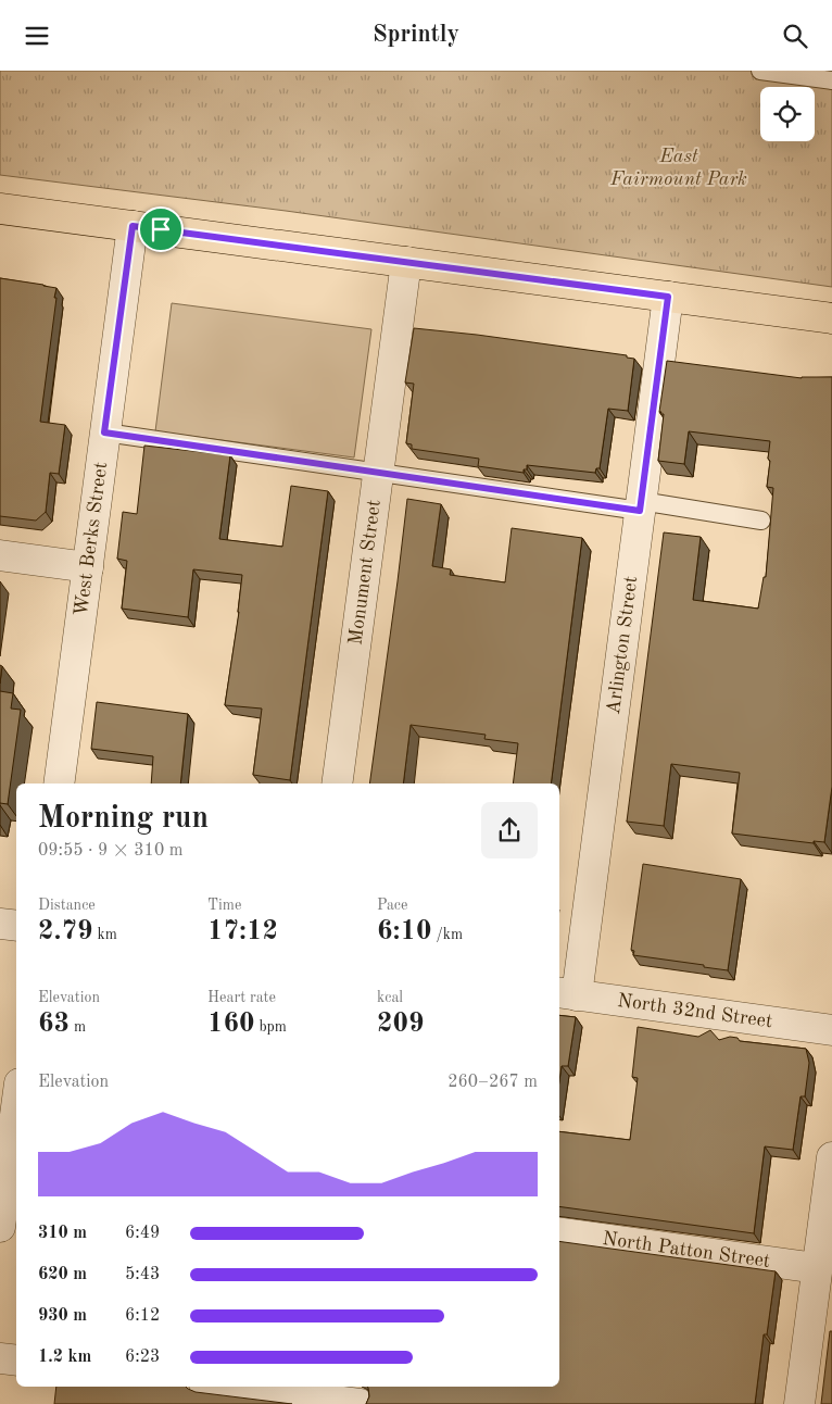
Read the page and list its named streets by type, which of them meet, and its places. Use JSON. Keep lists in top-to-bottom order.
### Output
{
  "streets": {
    "street": [
      "West Berks Street",
      "Monument Street",
      "Arlington Street",
      "North 32nd Street",
      "North Patton Street"
    ]
  },
  "crossings": [
    ["Arlington Street", "North 32nd Street"]
  ],
  "parks": ["East Fairmount Park"],
  "page": {
    "header": "Sprintly",
    "heading": ["Morning run", "09:55 · 9 × 310 m"],
    "stats": [
      ["Distance", "2.79 km"],
      ["Time", "17:12"],
      ["Pace", "6:10 /km"],
      ["Elevation", "63 m"],
      ["Heart rate", "160 bpm"],
      ["kcal", "209"]
    ],
    "chart": ["Elevation", "260–267 m"],
    "list": [
      {
        "name": "310 m",
        "note": "6:49"
      },
      {
        "name": "620 m",
        "note": "5:43"
      },
      {
        "name": "930 m",
        "note": "6:12"
      },
      {
        "name": "1.2 km",
        "note": "6:23"
      }
    ]
  }
}
